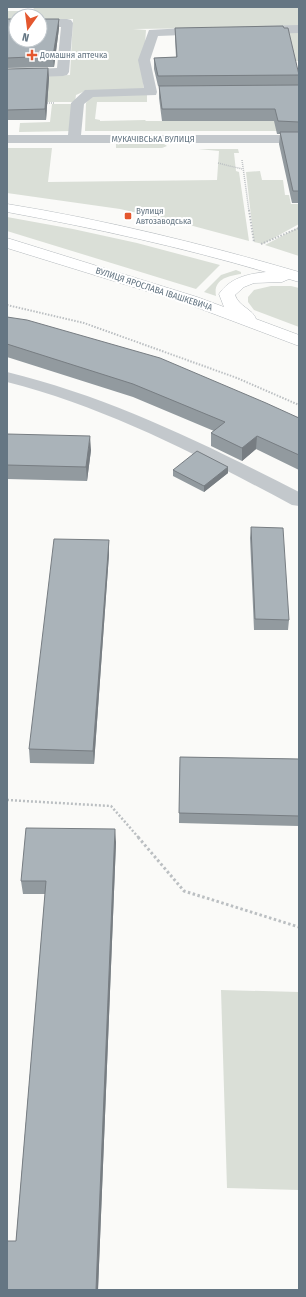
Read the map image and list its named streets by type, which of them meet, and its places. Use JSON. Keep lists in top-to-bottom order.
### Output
{
  "streets": {
    "main road": ["ВУЛИЦЯ ЯРОСЛАВА ІВАШКЕВИЧА"],
    "street": ["МУКАЧІВСЬКА ВУЛИЦЯ"]
  },
  "places": {
    "health": ["Домашня аптечка"],
    "transit": ["Вулиця Автозаводська"]
  },
  "north": "bottom"
}
